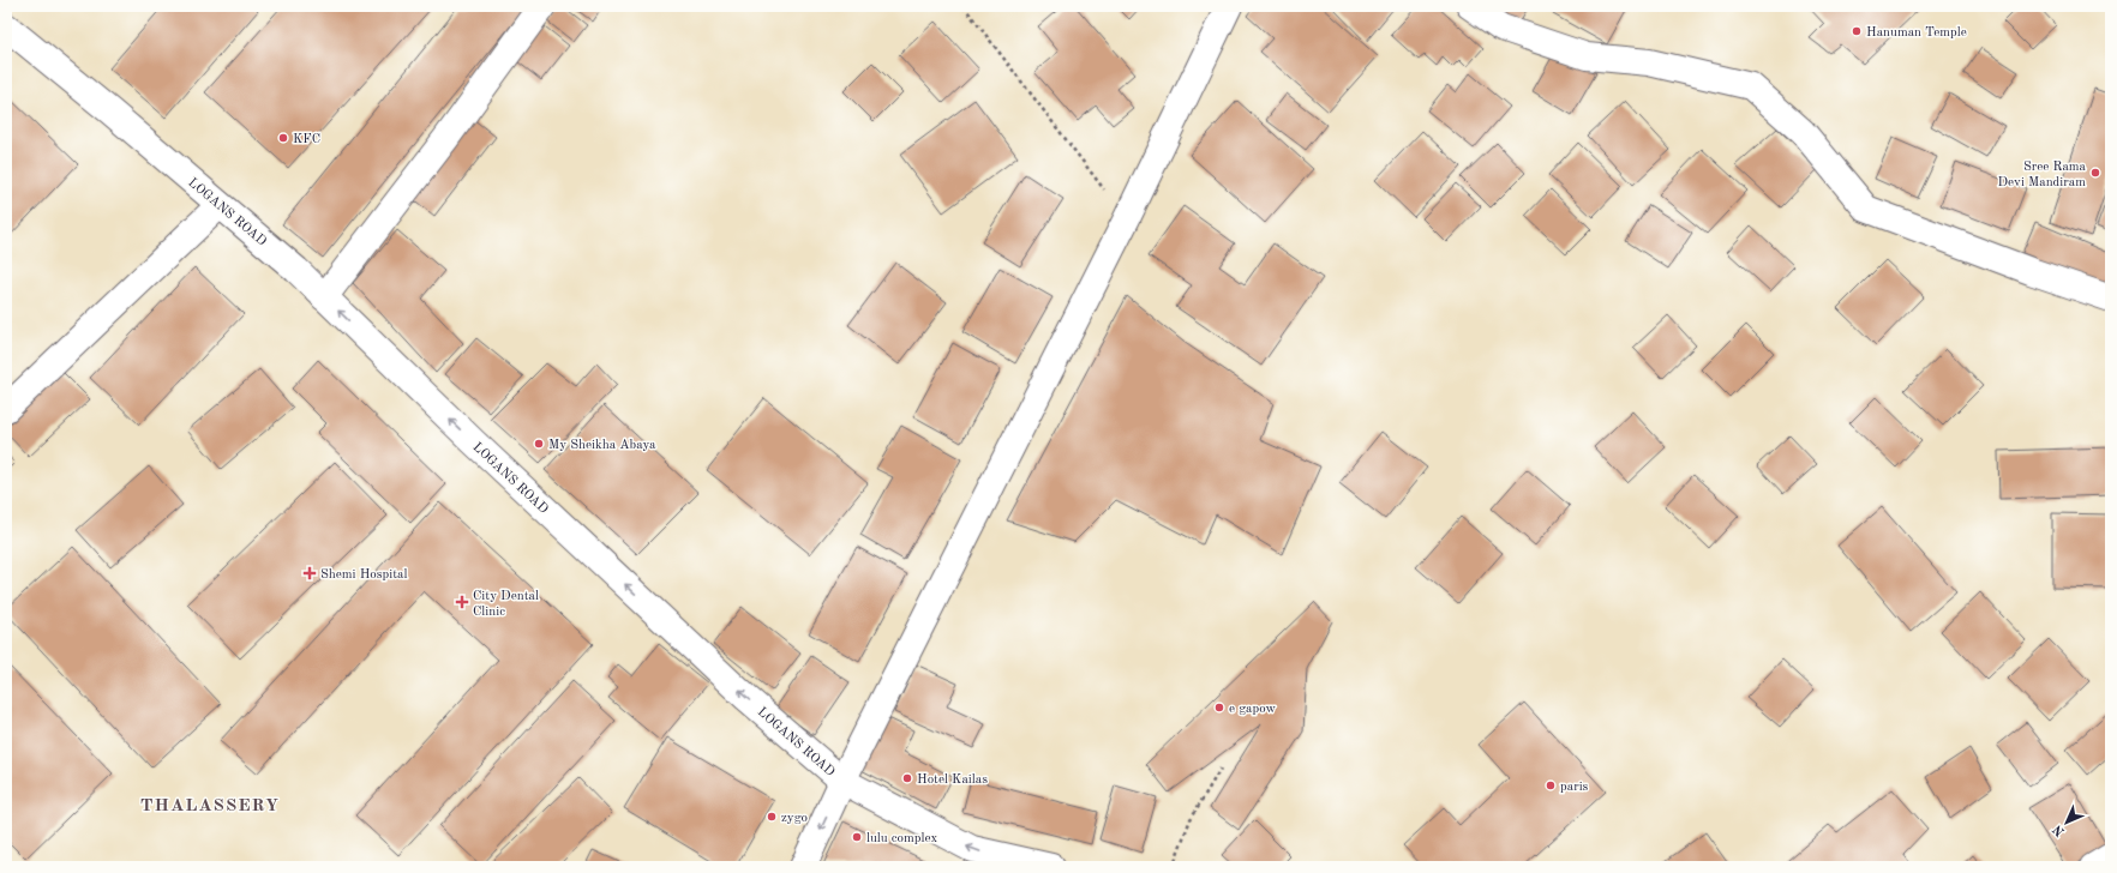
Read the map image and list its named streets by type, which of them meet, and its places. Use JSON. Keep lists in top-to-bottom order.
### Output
{
  "streets": {
    "street": ["LOGANS ROAD"]
  },
  "one_way": ["LOGANS ROAD"],
  "districts": ["THALASSERY"],
  "places": {
    "other": [
      "Hanuman Temple",
      "KFC",
      "Sree Rama Devi Mandiram",
      "My Sheikha Abaya",
      "e gapow",
      "Hotel Kailas",
      "paris",
      "zygo",
      "lulu complex"
    ],
    "health": ["Shemi Hospital", "City Dental Clinic"]
  },
  "north": "bottom left"
}
